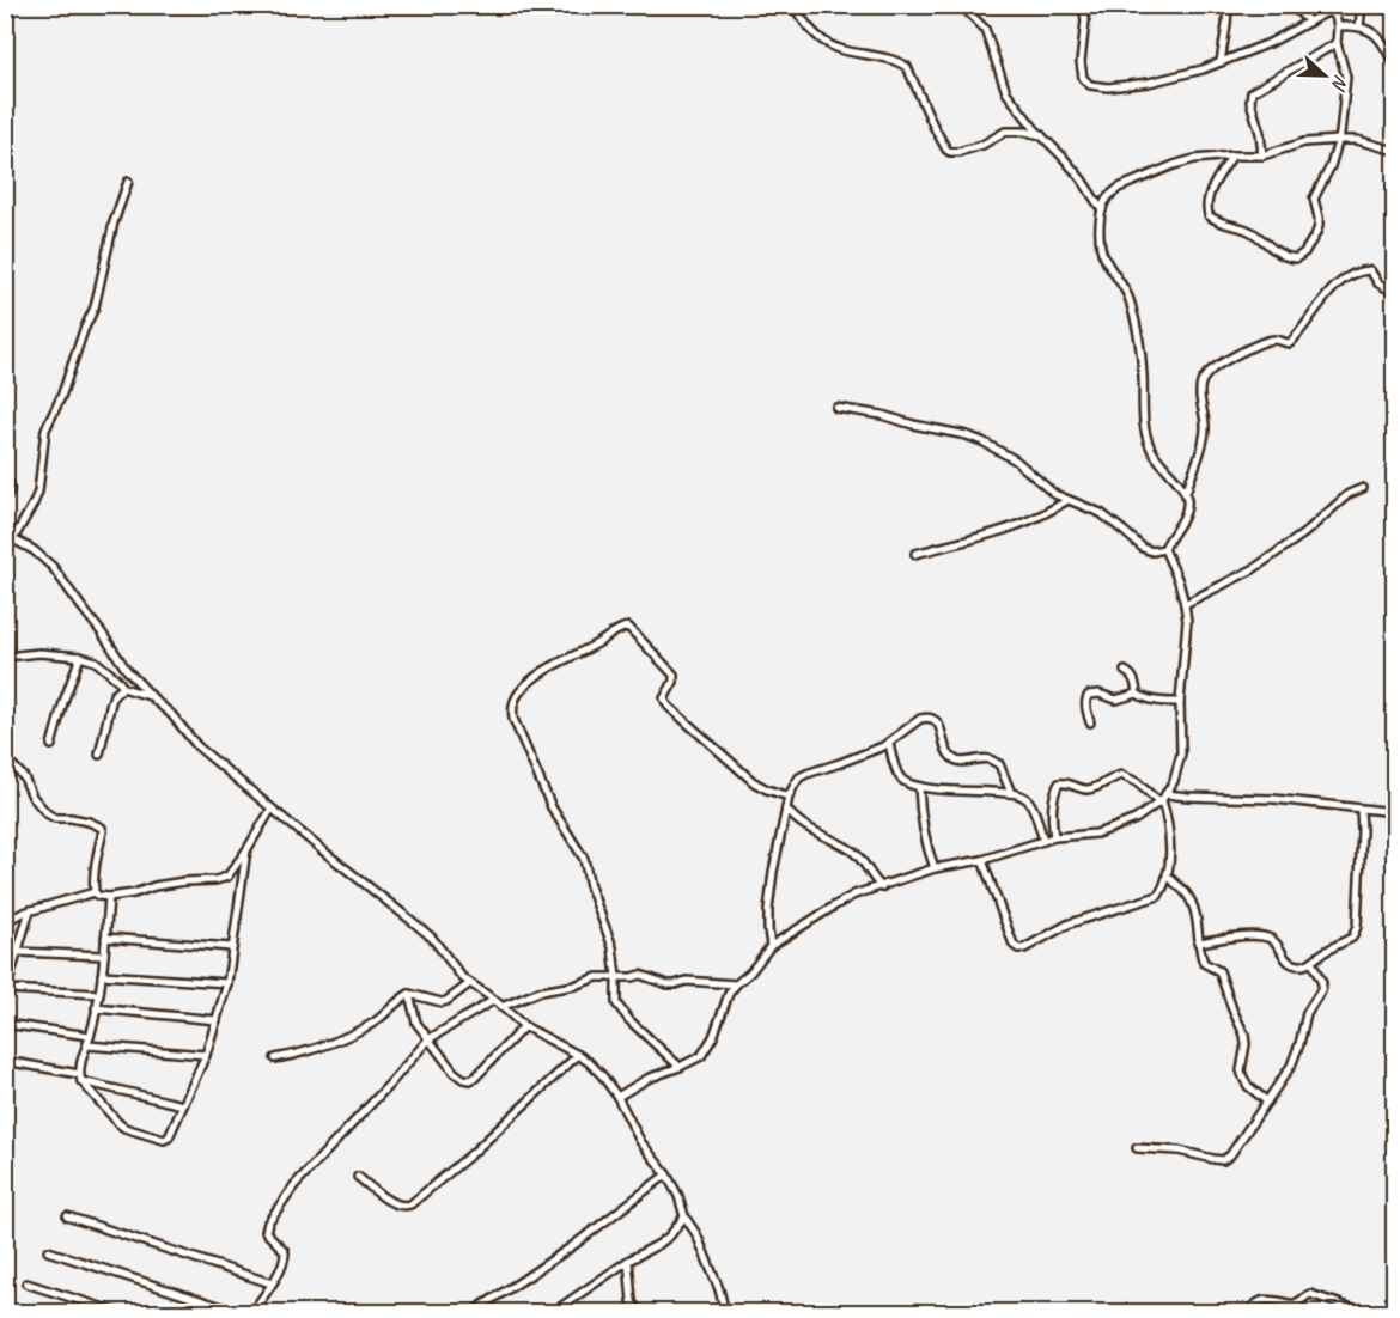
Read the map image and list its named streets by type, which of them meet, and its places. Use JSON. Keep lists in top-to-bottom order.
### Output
{
  "north": "right"
}
